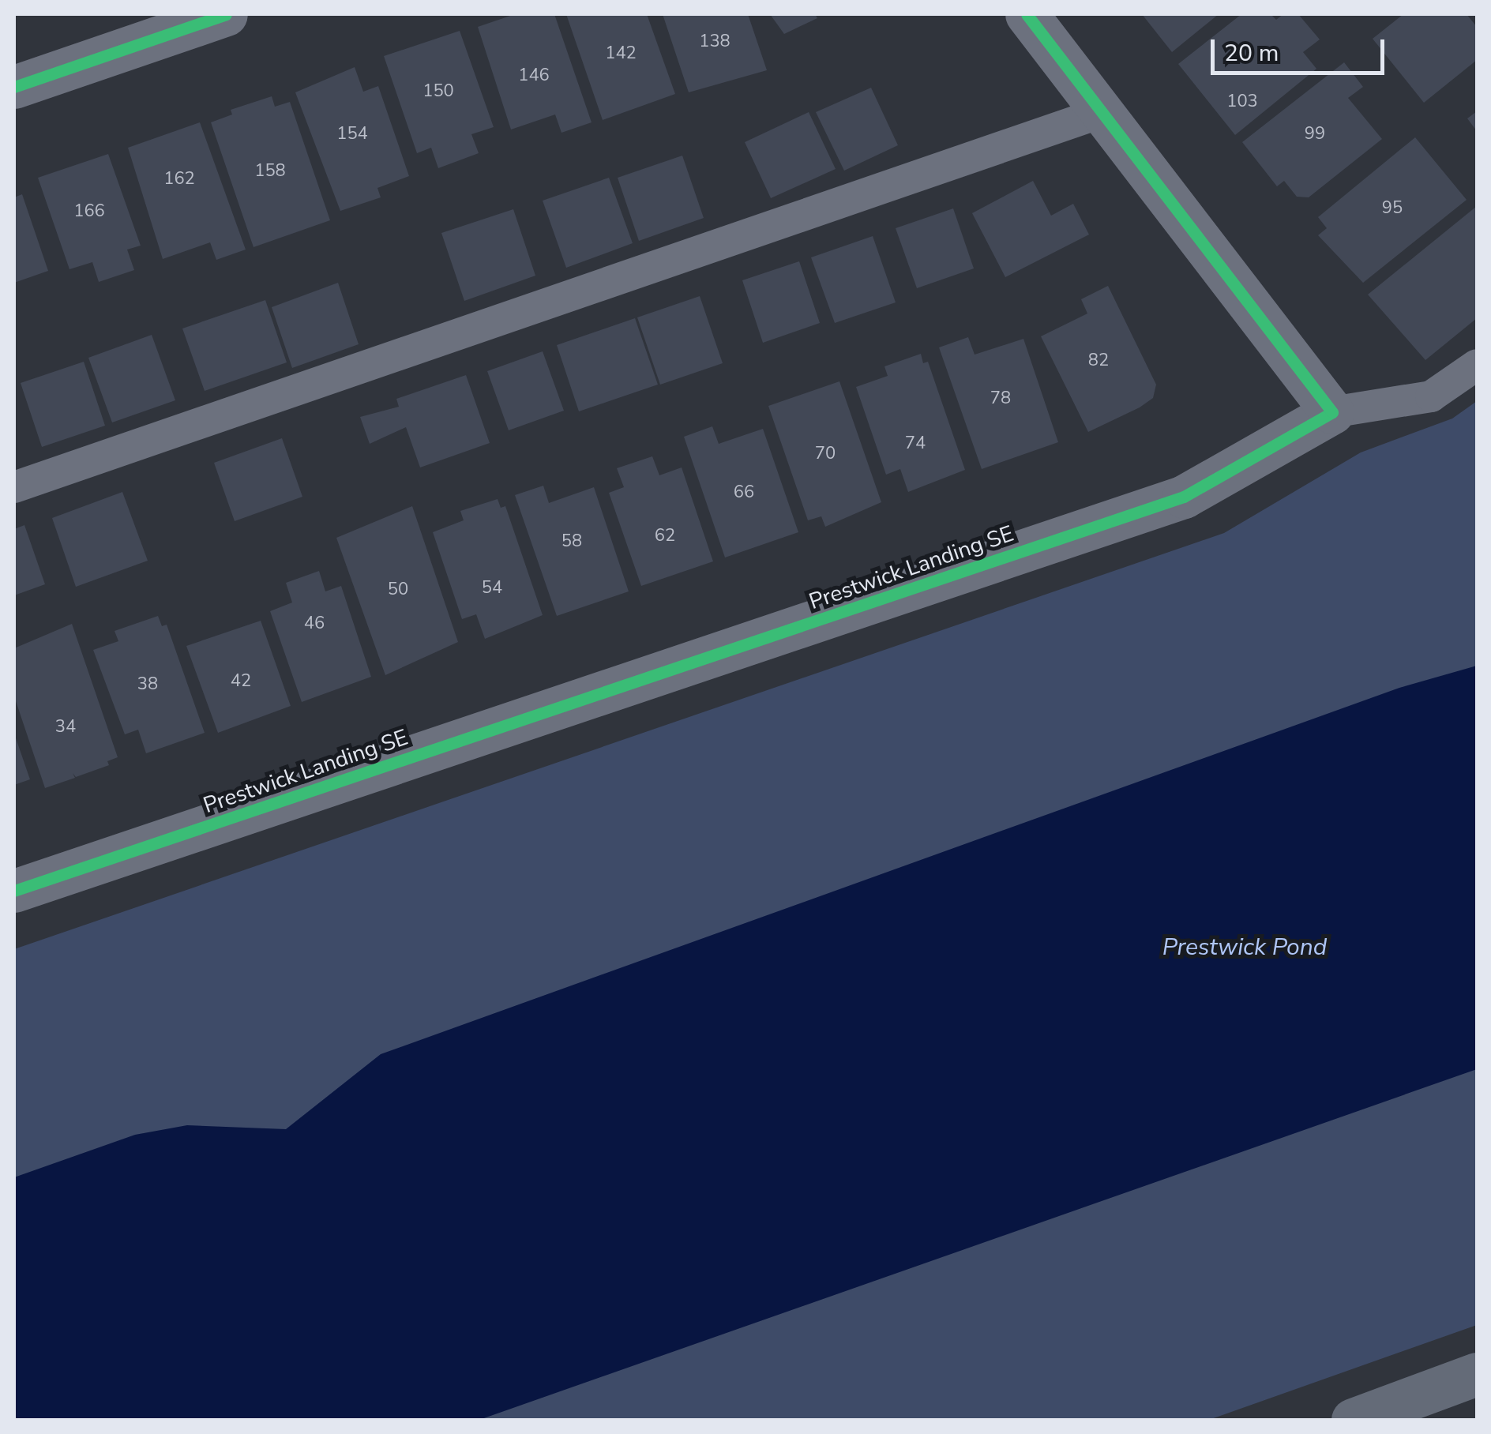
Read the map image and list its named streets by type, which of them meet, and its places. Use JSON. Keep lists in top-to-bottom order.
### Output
{
  "streets": {
    "street": ["Prestwick Landing SE"]
  },
  "water": ["Prestwick Pond"],
  "house_numbers": [
    "138",
    "142",
    "146",
    "150",
    "103",
    "154",
    "99",
    "158",
    "162",
    "95",
    "166",
    "82",
    "78",
    "74",
    "70",
    "66",
    "62",
    "58",
    "54",
    "50",
    "46",
    "42",
    "38",
    "34"
  ],
  "scale_bar": "20 m"
}
